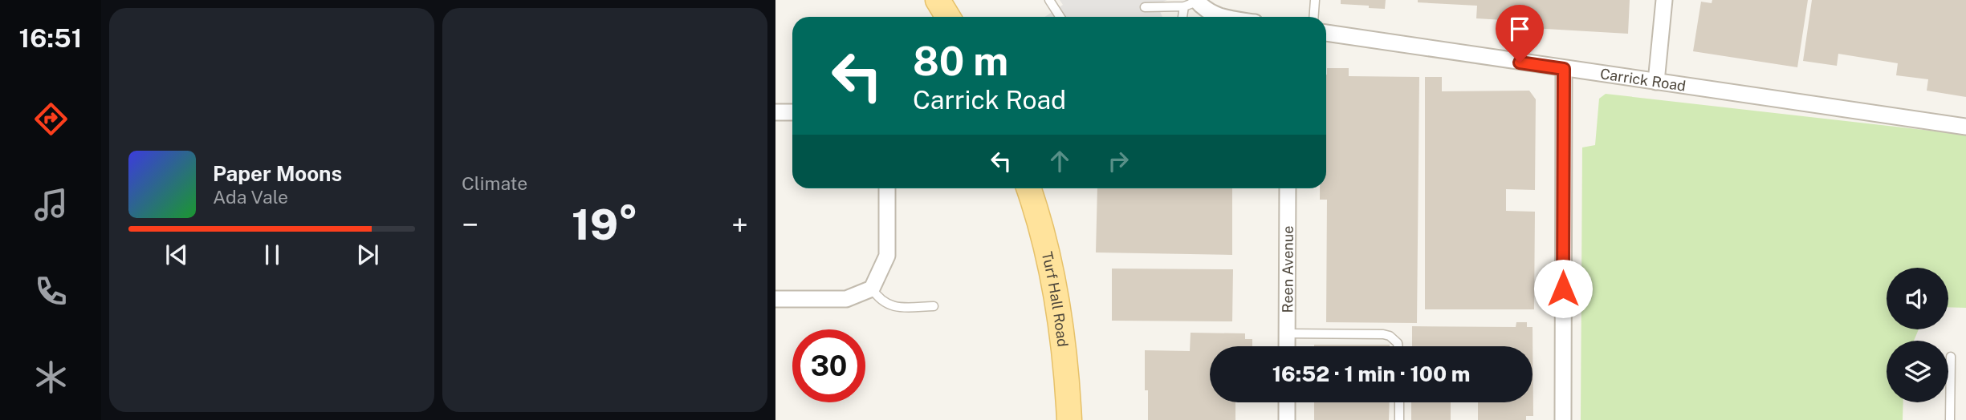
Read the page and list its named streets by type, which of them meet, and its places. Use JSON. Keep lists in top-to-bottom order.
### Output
{
  "streets": {
    "main road": ["Turf Hall Road"],
    "street": ["Carrick Road", "Reen Avenue"]
  },
  "page": {
    "tabs": "16:51",
    "tile": "Climate",
    "turn": ["80 m", "Carrick Road"],
    "song": ["Paper Moons", "Ada Vale"],
    "heat": ["−", "19°", "+"],
    "limit": "30",
    "trip": "16:52 · 1 min · 100 m"
  }
}
